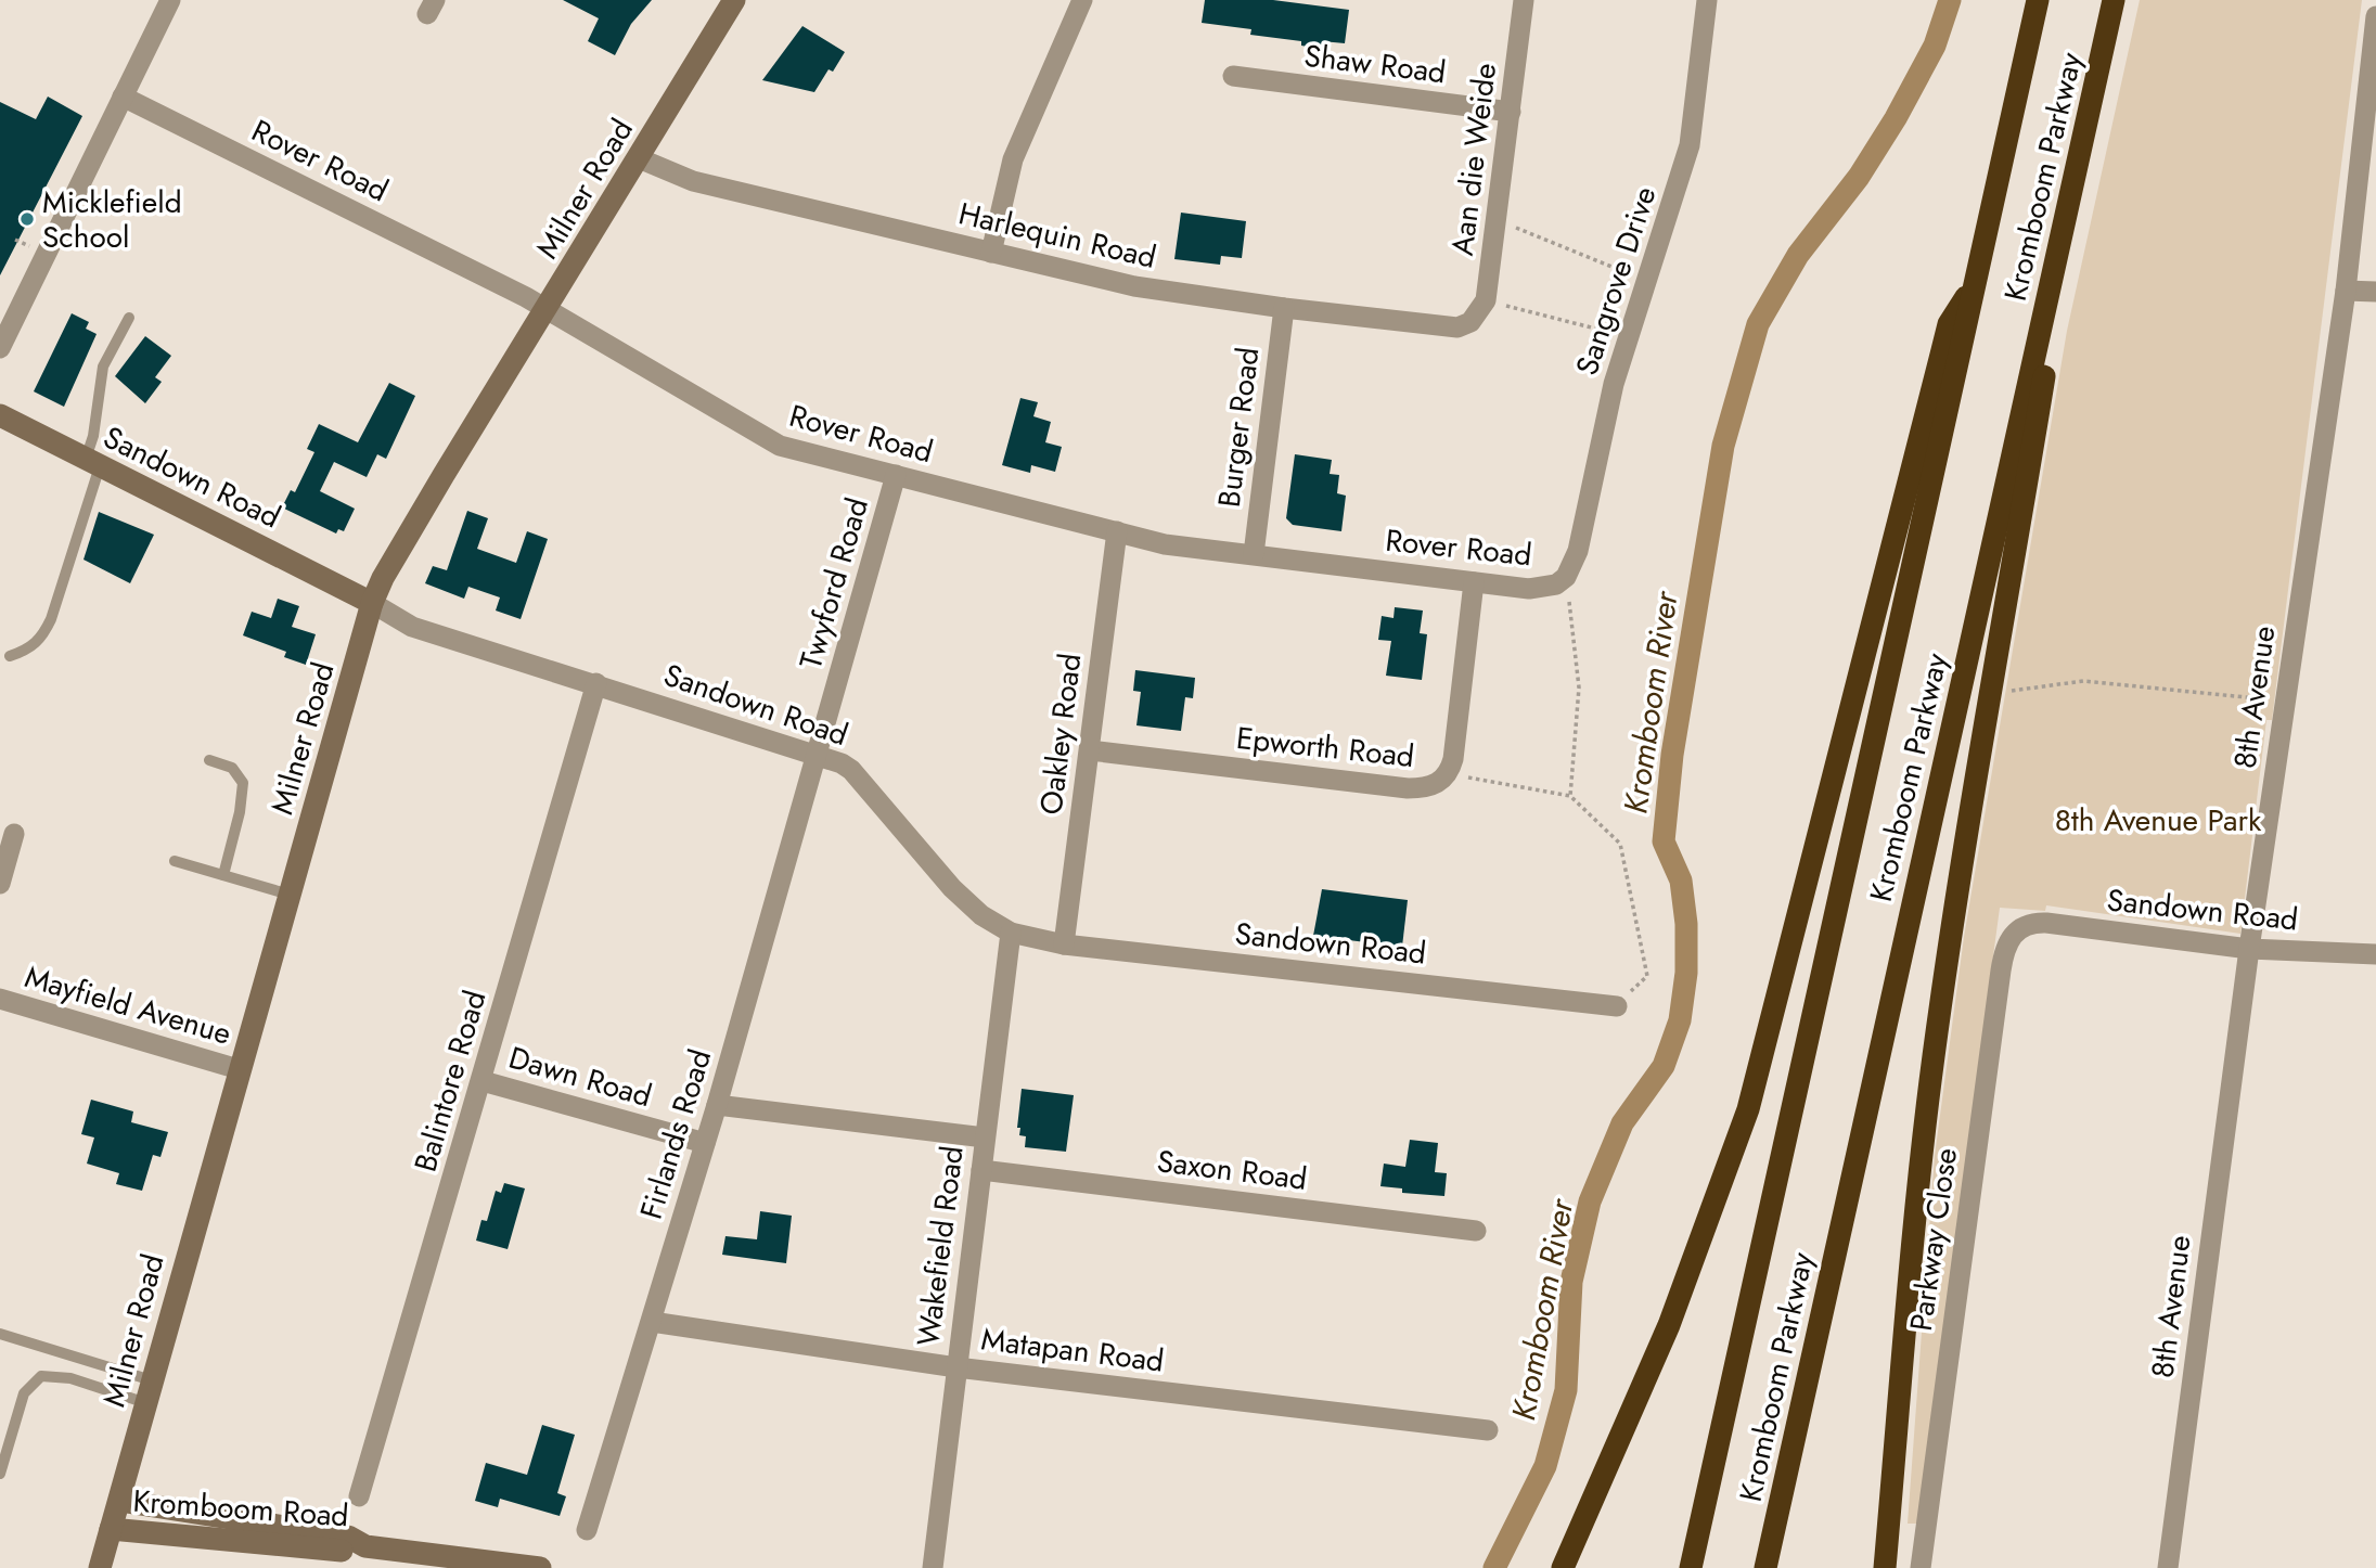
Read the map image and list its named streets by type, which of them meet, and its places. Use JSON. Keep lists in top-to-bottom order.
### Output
{
  "streets": {
    "highway": ["Kromboom Parkway"],
    "main road": ["Milner Road", "Sandown Road", "Kromboom Road"],
    "street": [
      "Shaw Road",
      "Aan die Weide",
      "Rover Road",
      "Harlequin Road",
      "Sangrove Drive",
      "Burger Road",
      "Twyford Road",
      "8th Avenue",
      "Oakley Road",
      "Epworth Road",
      "Mayfield Avenue",
      "Dawn Road",
      "Balintore Road",
      "Firlands Road",
      "Saxon Road",
      "Parkway Close",
      "Wakefield Road",
      "Matapan Road"
    ]
  },
  "crossings": [
    ["Shaw Road", "Aan die Weide"],
    ["Aan die Weide", "Harlequin Road"],
    ["Rover Road", "Milner Road"],
    ["Rover Road", "Sangrove Drive"],
    ["Rover Road", "Burger Road"],
    ["Rover Road", "Twyford Road"],
    ["Rover Road", "Oakley Road"],
    ["Rover Road", "Epworth Road"],
    ["Milner Road", "Harlequin Road"],
    ["Milner Road", "Sandown Road"],
    ["Milner Road", "Mayfield Avenue"],
    ["Milner Road", "Kromboom Road"],
    ["Harlequin Road", "Burger Road"],
    ["Sandown Road", "Twyford Road"],
    ["Sandown Road", "8th Avenue"],
    ["Sandown Road", "Oakley Road"],
    ["Sandown Road", "Balintore Road"],
    ["Sandown Road", "Firlands Road"],
    ["Sandown Road", "Parkway Close"],
    ["Sandown Road", "Wakefield Road"],
    ["Twyford Road", "Firlands Road"],
    ["Oakley Road", "Epworth Road"],
    ["Dawn Road", "Balintore Road"],
    ["Dawn Road", "Firlands Road"],
    ["Firlands Road", "Matapan Road"],
    ["Saxon Road", "Wakefield Road"],
    ["Wakefield Road", "Matapan Road"]
  ],
  "water": ["Kromboom River"],
  "parks": ["8th Avenue Park"],
  "places": ["Micklefield School"]
}
